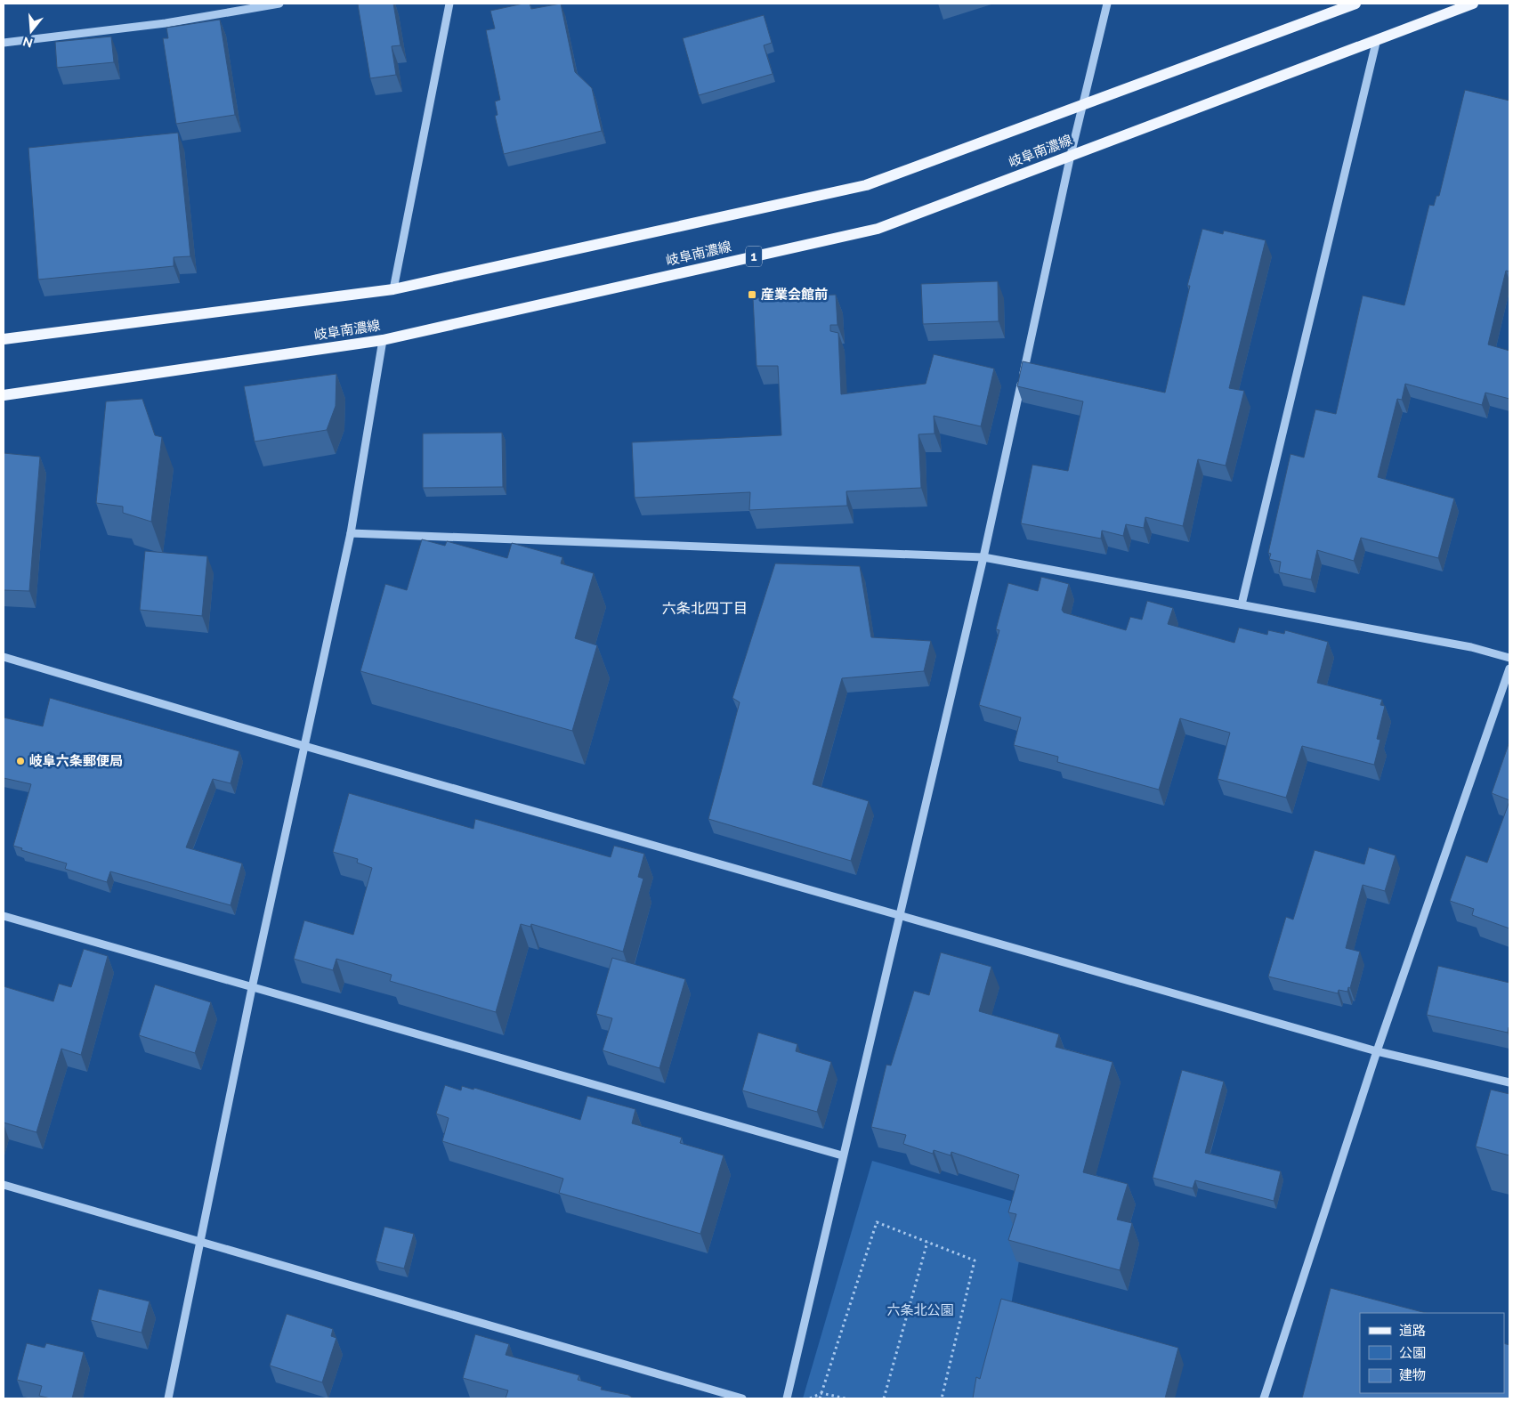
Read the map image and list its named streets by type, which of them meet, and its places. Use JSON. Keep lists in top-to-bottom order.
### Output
{
  "streets": {
    "main road": ["岐阜南濃線", "1"]
  },
  "districts": ["六条北四丁目"],
  "parks": ["六条北公園"],
  "places": {
    "transit": ["産業会館前"],
    "other": ["岐阜六条郵便局"]
  },
  "legend": ["道路", "公園", "建物"],
  "north": "bottom"
}
